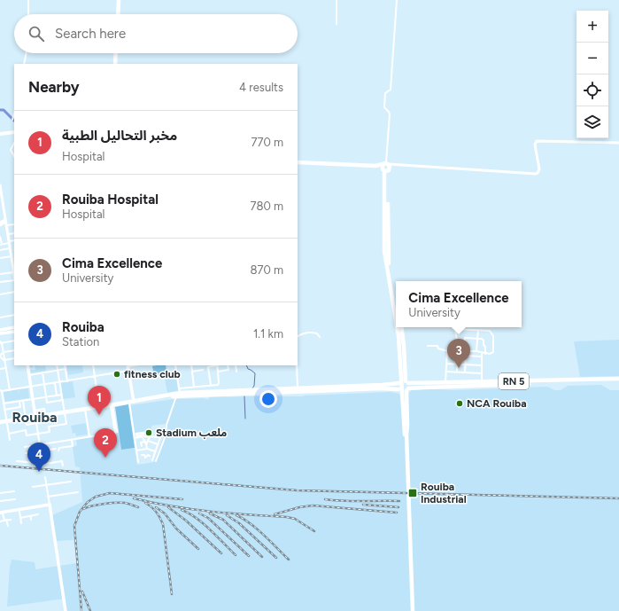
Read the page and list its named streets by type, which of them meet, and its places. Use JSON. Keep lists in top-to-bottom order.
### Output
{
  "streets": {
    "highway": ["RN 5"]
  },
  "districts": ["Rouiba"],
  "places": {
    "other": ["fitness club", "NCA Rouiba", "Stadium ملعب"],
    "transit": ["Rouiba Industrial"]
  },
  "page": {
    "map_buttons": ["+", "−"],
    "search": "Search here",
    "heading": ["Nearby", "4 results"],
    "list": [
      {
        "mark": "1",
        "name": "مخبر التحاليل الطبية",
        "note": "Hospital",
        "value": "770 m"
      },
      {
        "mark": "2",
        "name": "Rouiba Hospital",
        "note": "Hospital",
        "value": "780 m"
      },
      {
        "mark": "3",
        "name": "Cima Excellence",
        "note": "University",
        "value": "870 m"
      },
      {
        "mark": "4",
        "name": "Rouiba",
        "note": "Station",
        "value": "1.1 km"
      }
    ],
    "popup": ["Cima Excellence", "University"],
    "pins": [
      "3",
      "1",
      "2",
      "4"
    ]
  }
}
